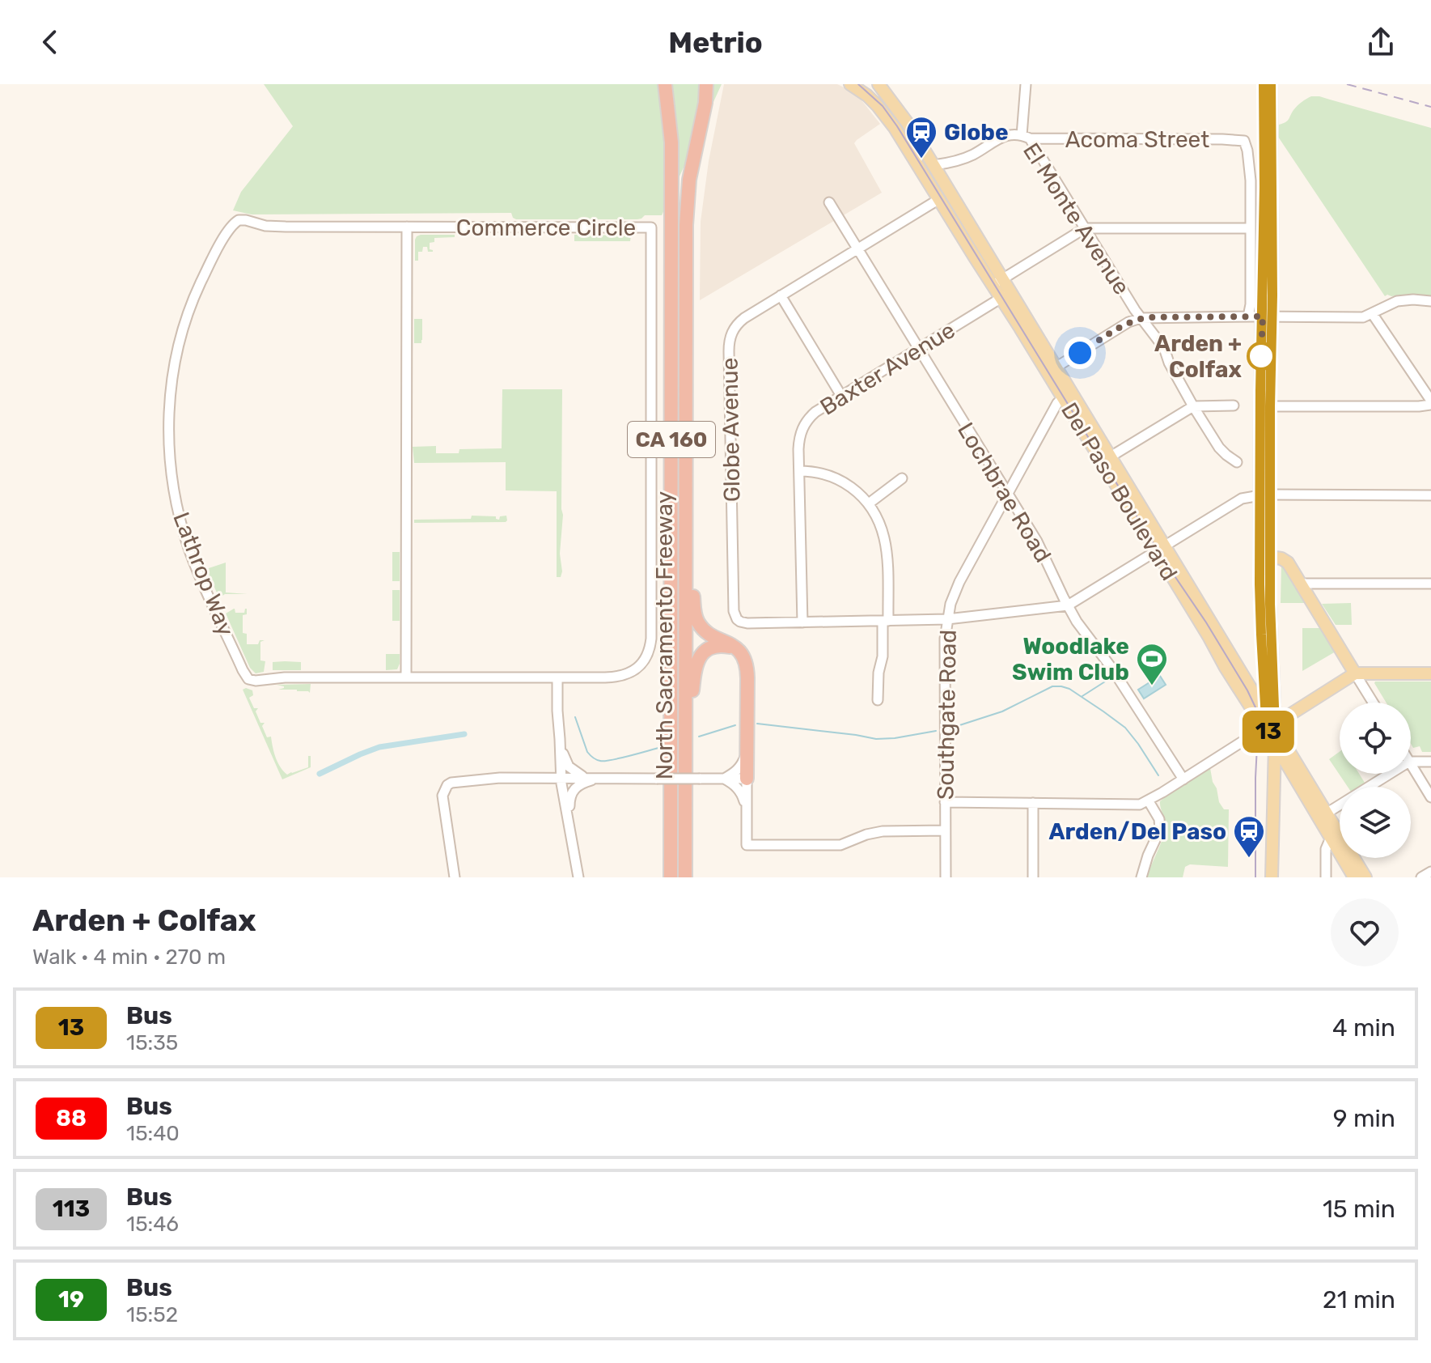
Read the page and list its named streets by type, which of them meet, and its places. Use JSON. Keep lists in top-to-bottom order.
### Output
{
  "streets": {
    "highway": ["CA 160", "North Sacramento Freeway"],
    "main road": ["Del Paso Boulevard"],
    "street": [
      "Acoma Street",
      "El Monte Avenue",
      "Commerce Circle",
      "Baxter Avenue",
      "Globe Avenue",
      "Lochbrae Road",
      "Lathrop Way",
      "Southgate Road"
    ]
  },
  "crossings": [
    ["Acoma Street", "El Monte Avenue"],
    ["Acoma Street", "Del Paso Boulevard"],
    ["Commerce Circle", "Lathrop Way"],
    ["Baxter Avenue", "Globe Avenue"],
    ["Baxter Avenue", "Del Paso Boulevard"],
    ["Baxter Avenue", "Lochbrae Road"],
    ["Globe Avenue", "Del Paso Boulevard"],
    ["Globe Avenue", "Lochbrae Road"],
    ["Del Paso Boulevard", "Southgate Road"],
    ["Lochbrae Road", "Southgate Road"]
  ],
  "places": {
    "station": ["Globe", "Arden/Del Paso"],
    "other": ["Arden + Colfax"],
    "sports": ["Woodlake Swim Club"]
  },
  "lines": ["bus line 13"],
  "page": {
    "header": "Metrio",
    "on_map": "13",
    "heading": ["Arden + Colfax", "Walk · 4 min · 270 m"],
    "list": [
      {
        "mark": "13",
        "name": "Bus",
        "note": "15:35",
        "value": "4 min"
      },
      {
        "mark": "88",
        "name": "Bus",
        "note": "15:40",
        "value": "9 min"
      },
      {
        "mark": "113",
        "name": "Bus",
        "note": "15:46",
        "value": "15 min"
      },
      {
        "mark": "19",
        "name": "Bus",
        "note": "15:52",
        "value": "21 min"
      }
    ]
  }
}
